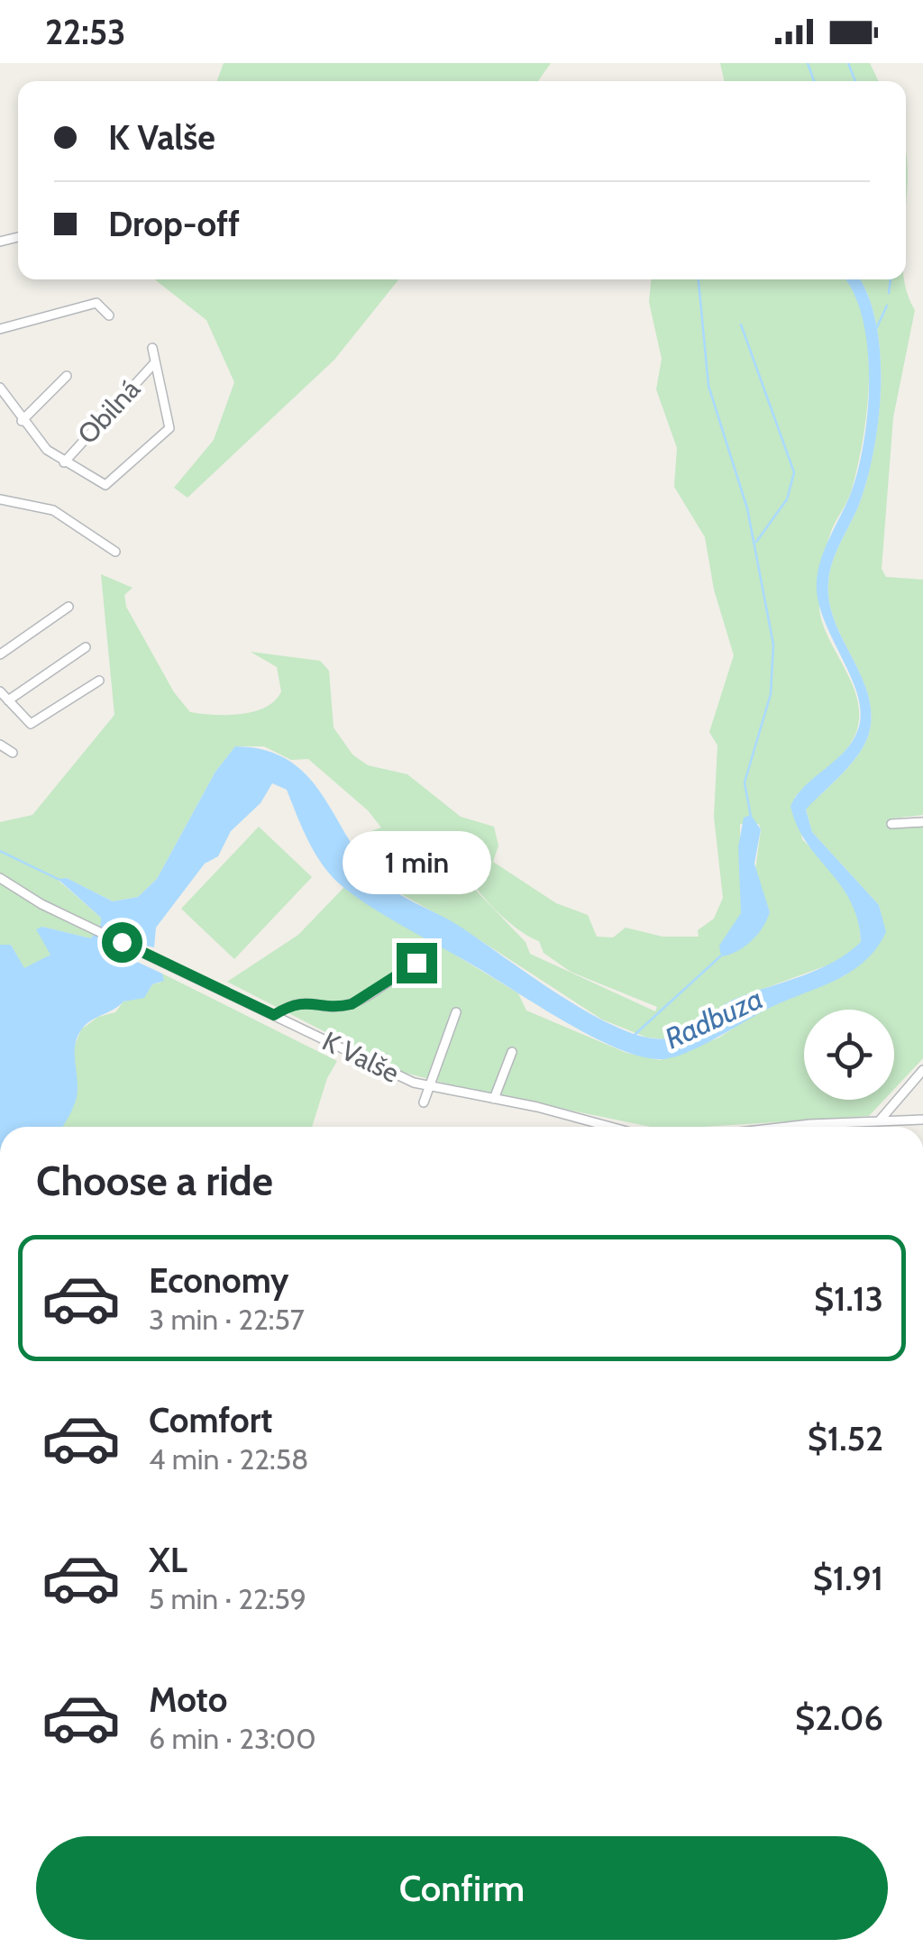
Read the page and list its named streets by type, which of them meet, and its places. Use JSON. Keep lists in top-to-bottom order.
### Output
{
  "streets": {
    "street": ["Obilná", "K Valše"]
  },
  "water": ["Radbuza"],
  "page": {
    "status": "22:53",
    "banner": ["K Valše", "Drop-off"],
    "bubble": "1 min",
    "heading": "Choose a ride",
    "list": [
      {
        "name": "Economy",
        "note": "3 min · 22:57",
        "value": "$1.13"
      },
      {
        "name": "Comfort",
        "note": "4 min · 22:58",
        "value": "$1.52"
      },
      {
        "name": "XL",
        "note": "5 min · 22:59",
        "value": "$1.91"
      },
      {
        "name": "Moto",
        "note": "6 min · 23:00",
        "value": "$2.06"
      }
    ],
    "buttons": "Confirm"
  }
}
